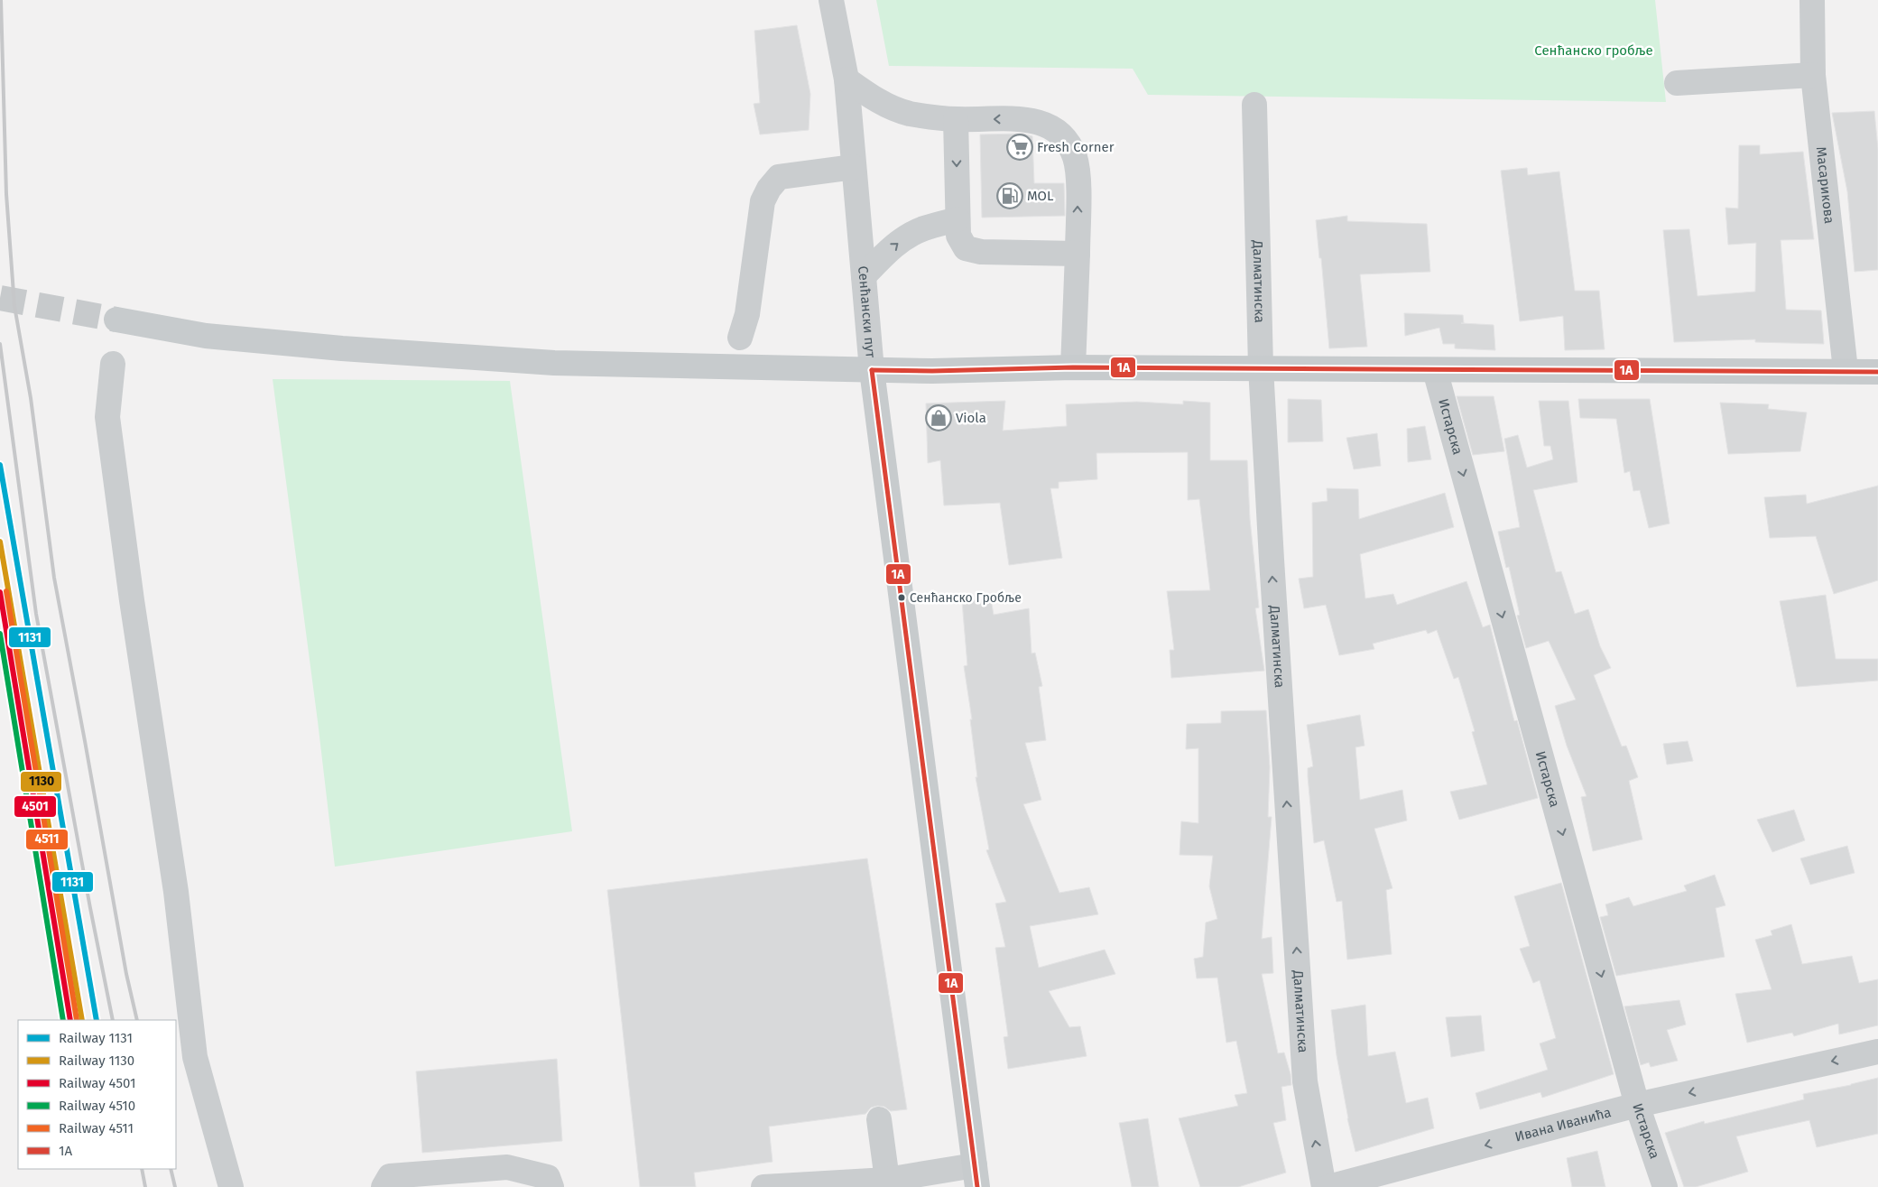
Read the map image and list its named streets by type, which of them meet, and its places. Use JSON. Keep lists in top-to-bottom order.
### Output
{
  "streets": {
    "main road": ["Сенћански пут"],
    "street": [
      "Масарикова",
      "Далматинска",
      "Истарска",
      "Ивана Иванића"
    ]
  },
  "crossings": [
    ["Истарска", "Ивана Иванића"]
  ],
  "one_way": ["Далматинска", "Истарска", "Ивана Иванића"],
  "parks": ["Сенћанско гробље"],
  "places": {
    "supermarket": ["Fresh Corner"],
    "fuel station": ["MOL"],
    "shop": ["Viola"],
    "other": ["Сенћанско Гробље"]
  },
  "lines": [
    "transit line 1A",
    "rail line 1131",
    "rail line 1130",
    "rail line 4511",
    "rail line 4501",
    "rail line 4510"
  ],
  "legend": [
    "Railway 1131",
    "Railway 1130",
    "Railway 4501",
    "Railway 4510",
    "Railway 4511",
    "1A"
  ]
}
